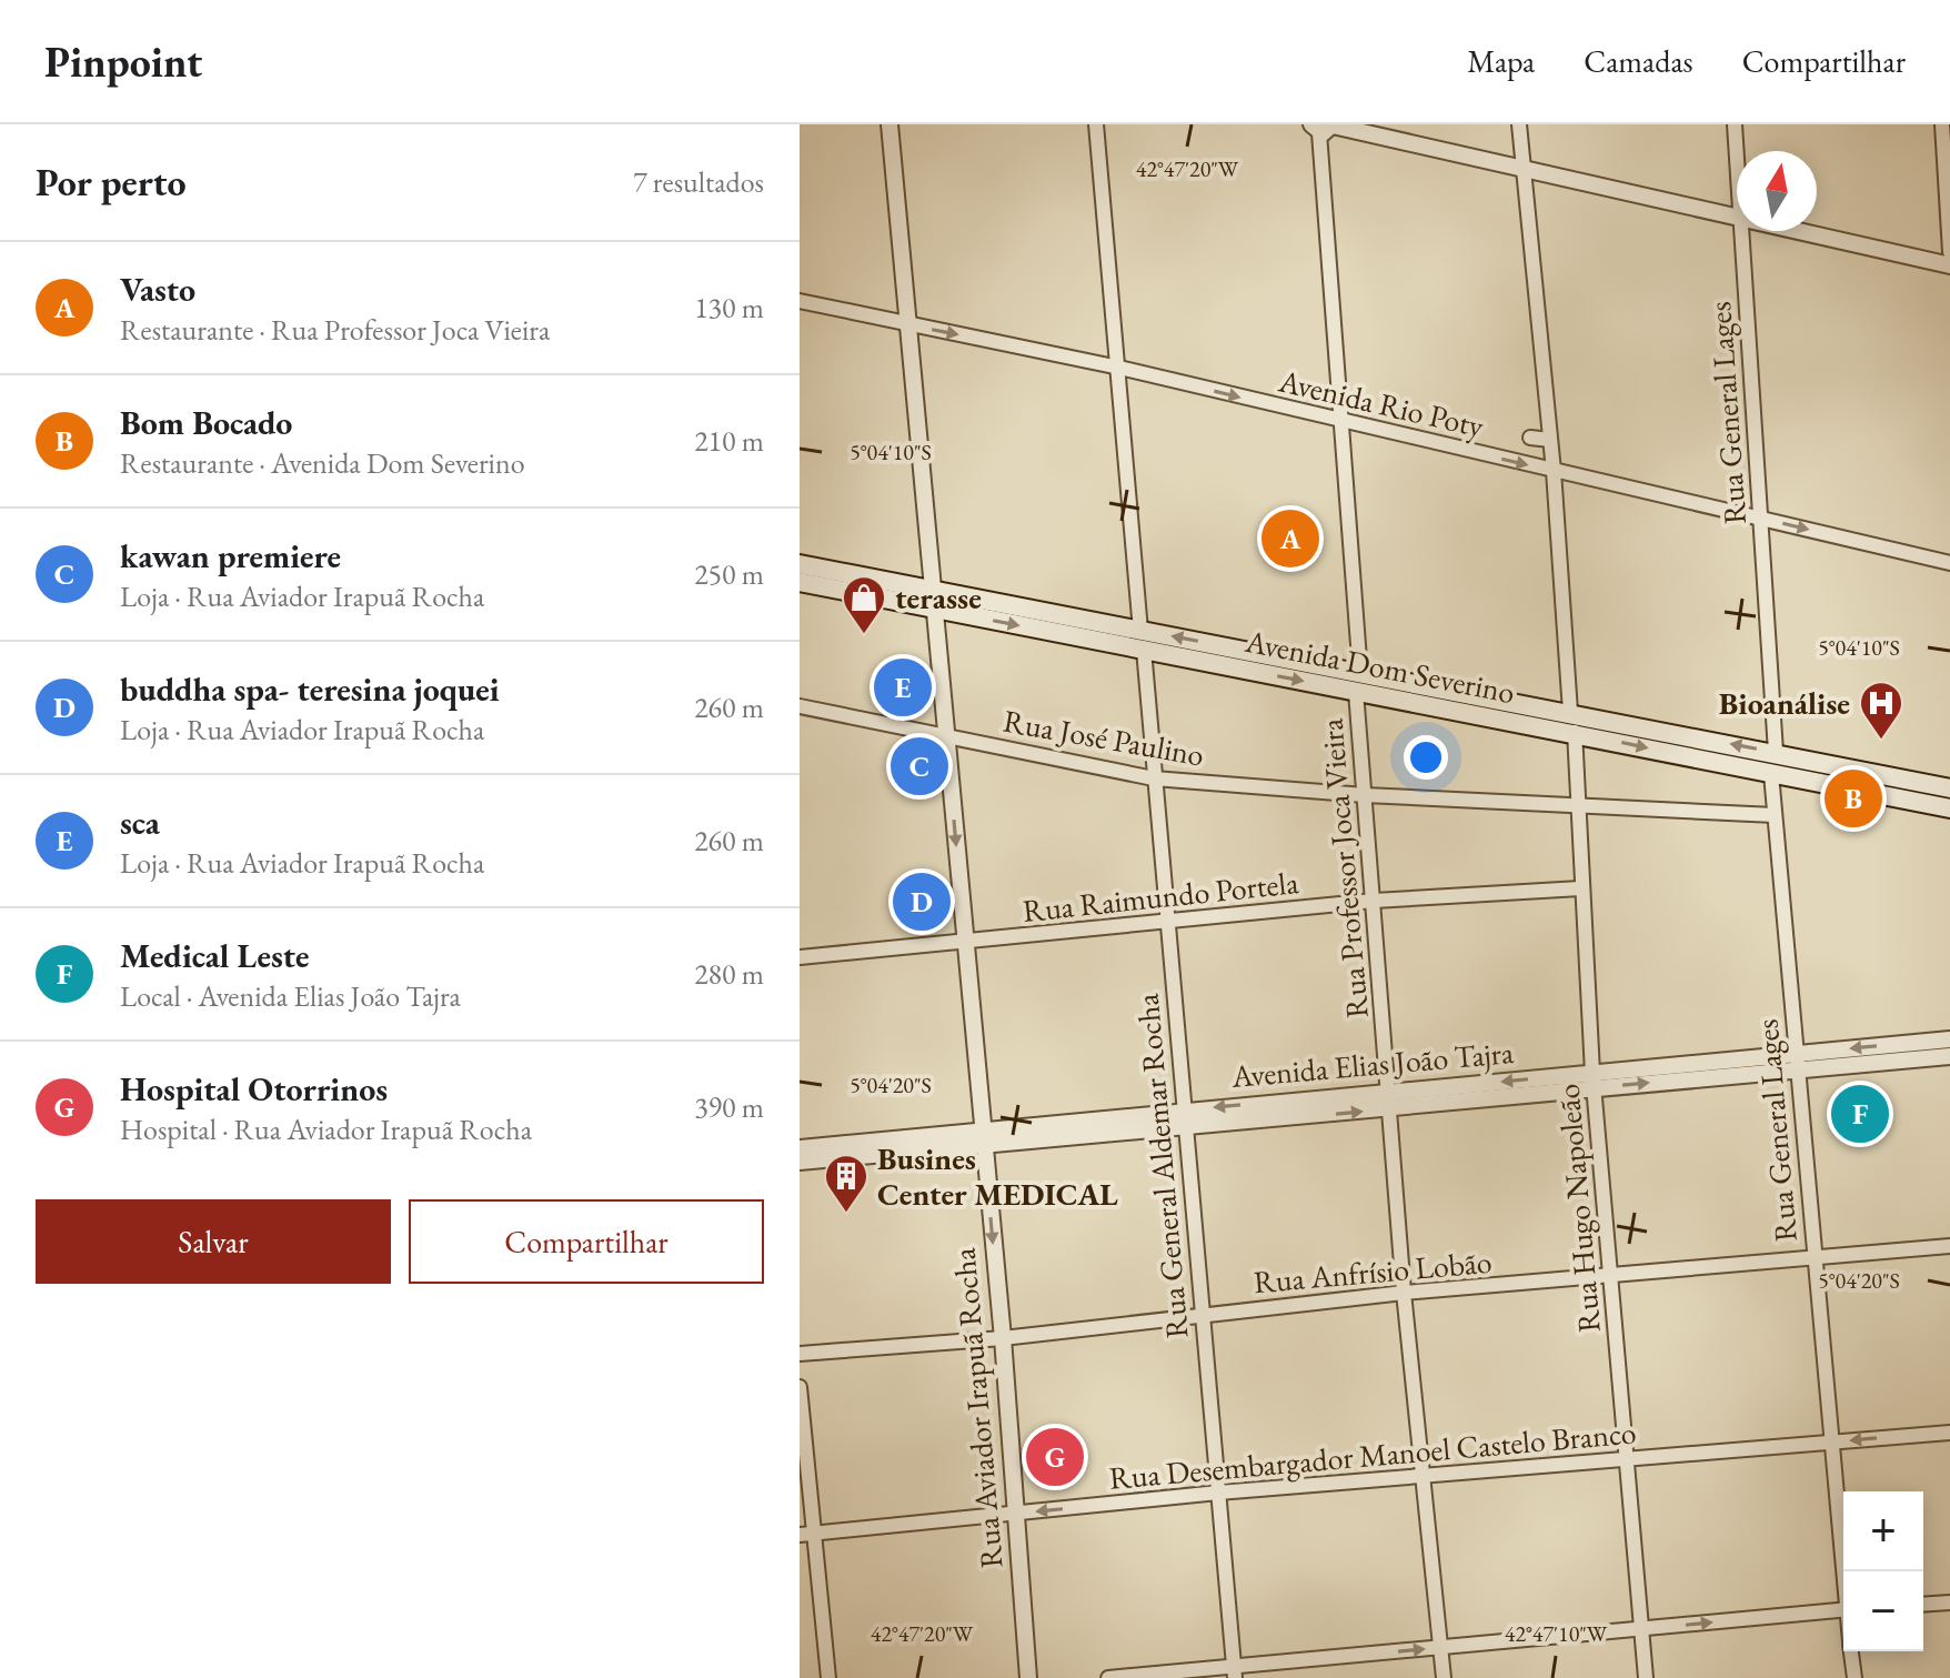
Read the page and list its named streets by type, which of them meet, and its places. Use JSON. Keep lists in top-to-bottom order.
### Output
{
  "streets": {
    "main road": ["Avenida Dom Severino"],
    "street": [
      "Avenida Rio Poty",
      "Rua General Lages",
      "Rua José Paulino",
      "Rua Professor Joca Vieira",
      "Rua Raimundo Portela",
      "Avenida Elias João Tajra",
      "Rua General Aldemar Rocha",
      "Rua Hugo Napoleão",
      "Rua Anfrísio Lobão",
      "Rua Aviador Irapuã Rocha",
      "Rua Desembargador Manoel Castelo Branco"
    ]
  },
  "crossings": [
    ["Avenida Rio Poty", "Rua General Lages"],
    ["Avenida Rio Poty", "Rua Professor Joca Vieira"],
    ["Avenida Rio Poty", "Rua Aviador Irapuã Rocha"],
    ["Rua General Lages", "Avenida Dom Severino"],
    ["Rua General Lages", "Rua José Paulino"],
    ["Rua General Lages", "Avenida Elias João Tajra"],
    ["Rua General Lages", "Rua Anfrísio Lobão"],
    ["Rua General Lages", "Rua Desembargador Manoel Castelo Branco"],
    ["Avenida Dom Severino", "Rua Professor Joca Vieira"],
    ["Avenida Dom Severino", "Rua General Aldemar Rocha"],
    ["Avenida Dom Severino", "Rua Hugo Napoleão"],
    ["Avenida Dom Severino", "Rua Aviador Irapuã Rocha"],
    ["Rua José Paulino", "Rua Professor Joca Vieira"],
    ["Rua José Paulino", "Rua General Aldemar Rocha"],
    ["Rua José Paulino", "Rua Hugo Napoleão"],
    ["Rua José Paulino", "Rua Aviador Irapuã Rocha"],
    ["Rua Professor Joca Vieira", "Rua Raimundo Portela"],
    ["Rua Professor Joca Vieira", "Avenida Elias João Tajra"],
    ["Rua Professor Joca Vieira", "Rua Anfrísio Lobão"],
    ["Rua Professor Joca Vieira", "Rua Desembargador Manoel Castelo Branco"],
    ["Rua Raimundo Portela", "Rua General Aldemar Rocha"],
    ["Rua Raimundo Portela", "Rua Hugo Napoleão"],
    ["Rua Raimundo Portela", "Rua Aviador Irapuã Rocha"],
    ["Avenida Elias João Tajra", "Rua General Aldemar Rocha"],
    ["Avenida Elias João Tajra", "Rua Hugo Napoleão"],
    ["Avenida Elias João Tajra", "Rua Aviador Irapuã Rocha"],
    ["Rua General Aldemar Rocha", "Rua Anfrísio Lobão"],
    ["Rua General Aldemar Rocha", "Rua Desembargador Manoel Castelo Branco"],
    ["Rua Hugo Napoleão", "Rua Anfrísio Lobão"],
    ["Rua Hugo Napoleão", "Rua Desembargador Manoel Castelo Branco"],
    ["Rua Anfrísio Lobão", "Rua Aviador Irapuã Rocha"],
    ["Rua Aviador Irapuã Rocha", "Rua Desembargador Manoel Castelo Branco"]
  ],
  "one_way": ["Avenida Rio Poty"],
  "places": {
    "shop": ["terasse"],
    "hospital": ["Bioanálise"],
    "building": ["Busines Center MEDICAL"]
  },
  "north": "top",
  "page": {
    "header": "Pinpoint",
    "nav": ["Mapa", "Camadas", "Compartilhar"],
    "heading": ["Por perto", "7 resultados"],
    "list": [
      {
        "mark": "A",
        "name": "Vasto",
        "note": "Restaurante · Rua Professor Joca Vieira",
        "value": "130 m"
      },
      {
        "mark": "B",
        "name": "Bom Bocado",
        "note": "Restaurante · Avenida Dom Severino",
        "value": "210 m"
      },
      {
        "mark": "C",
        "name": "kawan premiere",
        "note": "Loja · Rua Aviador Irapuã Rocha",
        "value": "250 m"
      },
      {
        "mark": "D",
        "name": "buddha spa- teresina joquei",
        "note": "Loja · Rua Aviador Irapuã Rocha",
        "value": "260 m"
      },
      {
        "mark": "E",
        "name": "sca",
        "note": "Loja · Rua Aviador Irapuã Rocha",
        "value": "260 m"
      },
      {
        "mark": "F",
        "name": "Medical Leste",
        "note": "Local · Avenida Elias João Tajra",
        "value": "280 m"
      },
      {
        "mark": "G",
        "name": "Hospital Otorrinos",
        "note": "Hospital · Rua Aviador Irapuã Rocha",
        "value": "390 m"
      }
    ],
    "pins": [
      "A",
      "E",
      "C",
      "B",
      "D",
      "F",
      "G"
    ],
    "buttons": ["Salvar", "Compartilhar"],
    "map_buttons": ["+", "−"]
  },
  "coordinates": [
    "42°47'20\"W",
    "5°04'10\"S",
    "5°04'20\"S",
    "42°47'10\"W"
  ]
}
